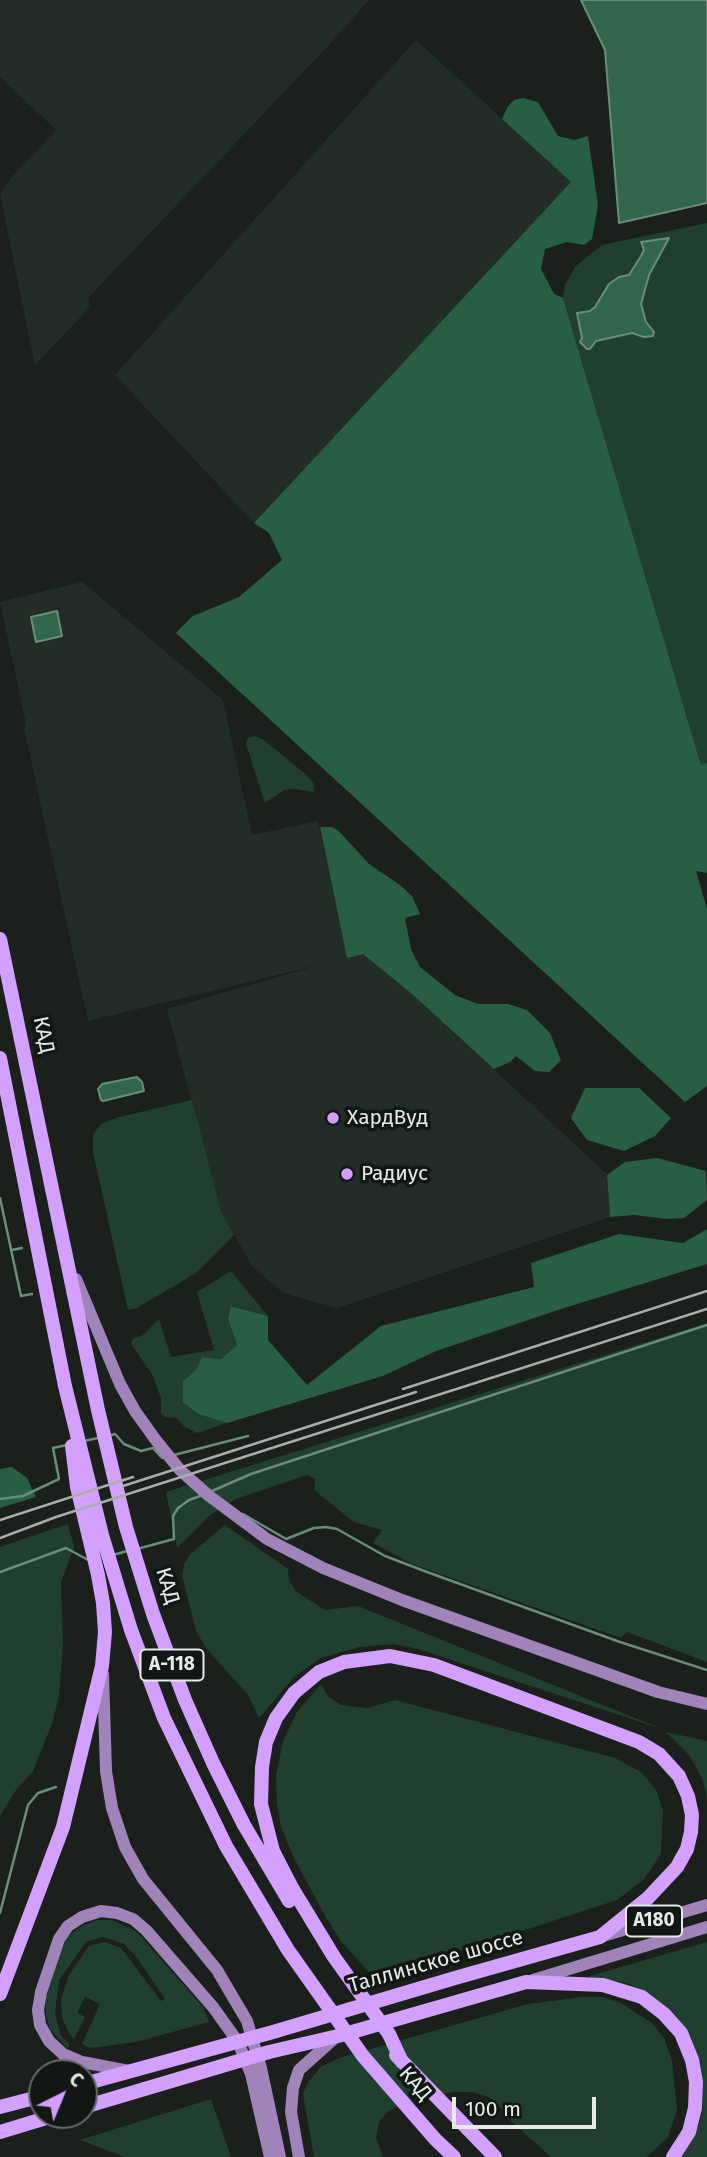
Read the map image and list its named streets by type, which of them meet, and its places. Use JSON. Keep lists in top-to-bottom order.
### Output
{
  "streets": {
    "highway": ["КАД", "А-118", "Таллинское шоссе"],
    "main road": ["A180"]
  },
  "places": ["ХардВуд", "Радиус"],
  "scale_bar": "100 m",
  "north": "top right"
}
